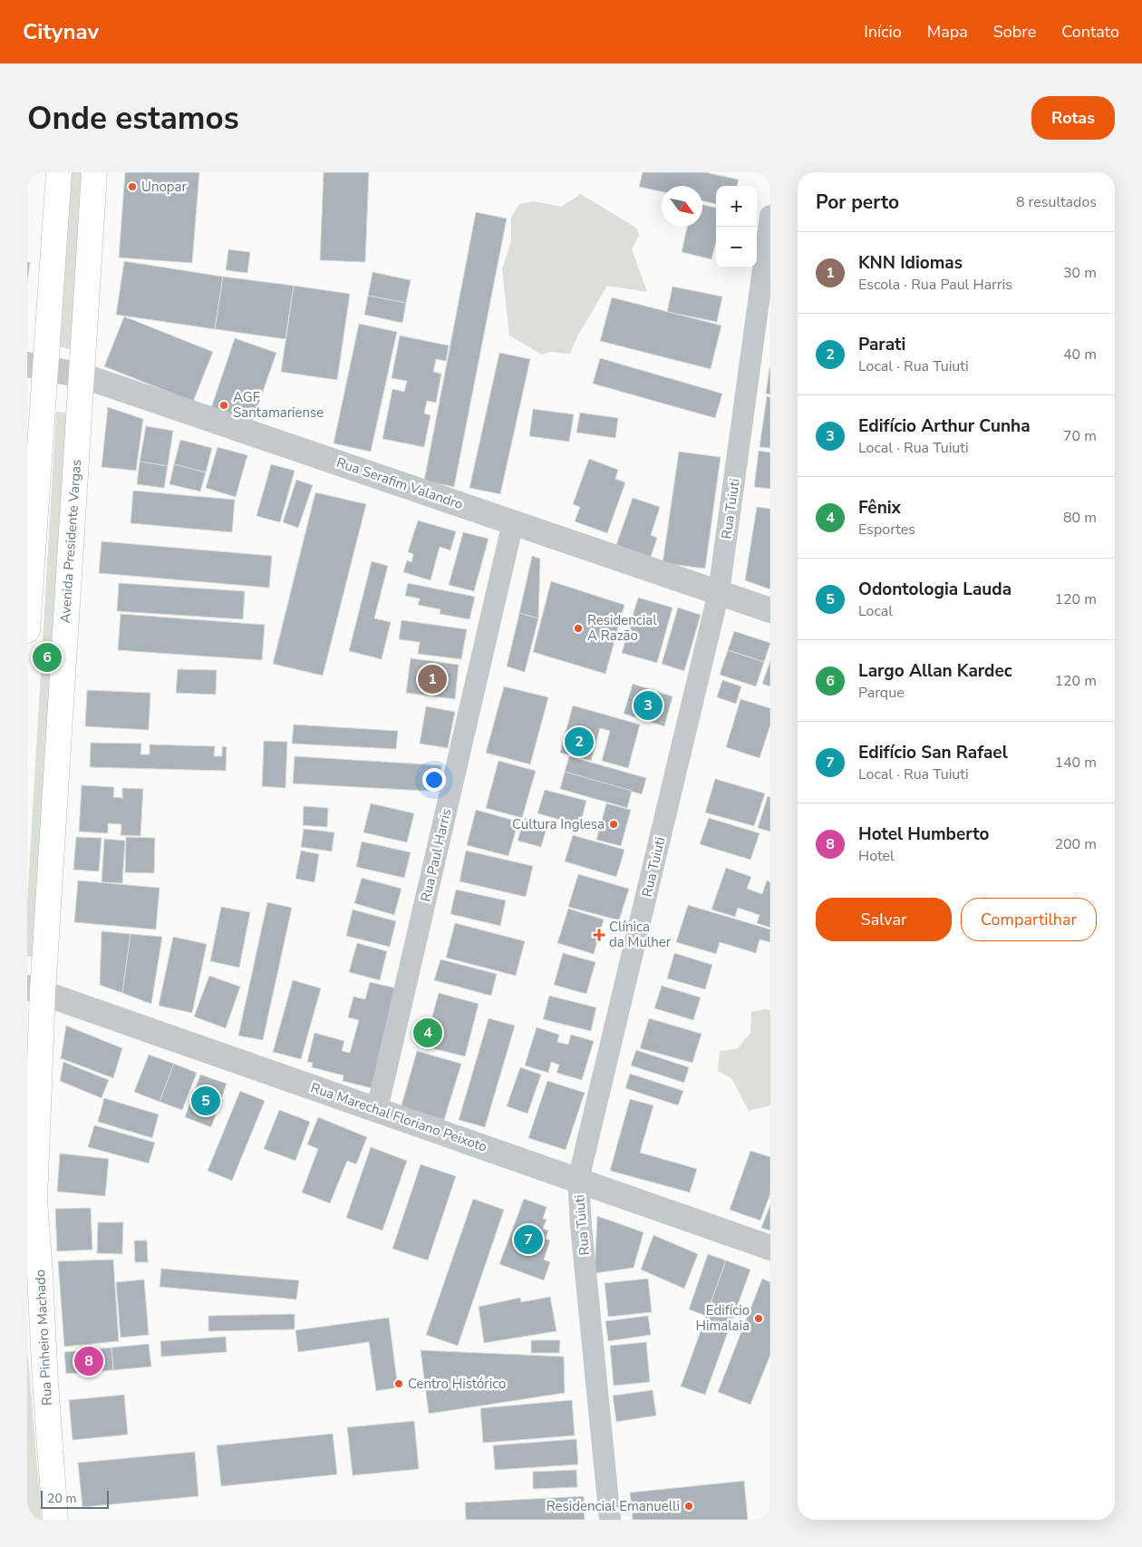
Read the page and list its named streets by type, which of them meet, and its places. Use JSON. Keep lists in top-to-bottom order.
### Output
{
  "streets": {
    "main road": ["Avenida Presidente Vargas", "Rua Pinheiro Machado"],
    "street": [
      "Rua Serafim Valandro",
      "Rua Tuiuti",
      "Rua Paul Harris",
      "Rua Marechal Floriano Peixoto"
    ]
  },
  "crossings": [
    ["Rua Serafim Valandro", "Rua Tuiuti"],
    ["Rua Serafim Valandro", "Avenida Presidente Vargas"],
    ["Rua Serafim Valandro", "Rua Paul Harris"],
    ["Rua Tuiuti", "Rua Marechal Floriano Peixoto"],
    ["Avenida Presidente Vargas", "Rua Marechal Floriano Peixoto"],
    ["Avenida Presidente Vargas", "Rua Pinheiro Machado"],
    ["Rua Paul Harris", "Rua Marechal Floriano Peixoto"],
    ["Rua Marechal Floriano Peixoto", "Rua Pinheiro Machado"]
  ],
  "places": {
    "other": [
      "Unopar",
      "AGF Santamariense",
      "Residencial A Razão",
      "Cultura Inglesa",
      "Edifício Himalaia",
      "Centro Histórico",
      "Residencial Emanuelli"
    ],
    "health": ["Clínica da Mulher"]
  },
  "scale_bar": "20 m",
  "north": "bottom right",
  "page": {
    "header": "Citynav",
    "nav": [
      "Início",
      "Mapa",
      "Sobre",
      "Contato"
    ],
    "buttons": [
      "Rotas",
      ["Salvar", "Compartilhar"]
    ],
    "title": "Onde estamos",
    "heading": ["Por perto", "8 resultados"],
    "map_buttons": ["+", "−"],
    "list": [
      {
        "mark": "1",
        "name": "KNN Idiomas",
        "note": "Escola · Rua Paul Harris",
        "value": "30 m"
      },
      {
        "mark": "2",
        "name": "Parati",
        "note": "Local · Rua Tuiuti",
        "value": "40 m"
      },
      {
        "mark": "3",
        "name": "Edifício Arthur Cunha",
        "note": "Local · Rua Tuiuti",
        "value": "70 m"
      },
      {
        "mark": "4",
        "name": "Fênix",
        "note": "Esportes",
        "value": "80 m"
      },
      {
        "mark": "5",
        "name": "Odontologia Lauda",
        "note": "Local",
        "value": "120 m"
      },
      {
        "mark": "6",
        "name": "Largo Allan Kardec",
        "note": "Parque",
        "value": "120 m"
      },
      {
        "mark": "7",
        "name": "Edifício San Rafael",
        "note": "Local · Rua Tuiuti",
        "value": "140 m"
      },
      {
        "mark": "8",
        "name": "Hotel Humberto",
        "note": "Hotel",
        "value": "200 m"
      }
    ],
    "pins": [
      "6",
      "1",
      "3",
      "2",
      "4",
      "5",
      "7",
      "8"
    ],
    "scale": "20 m"
  }
}
